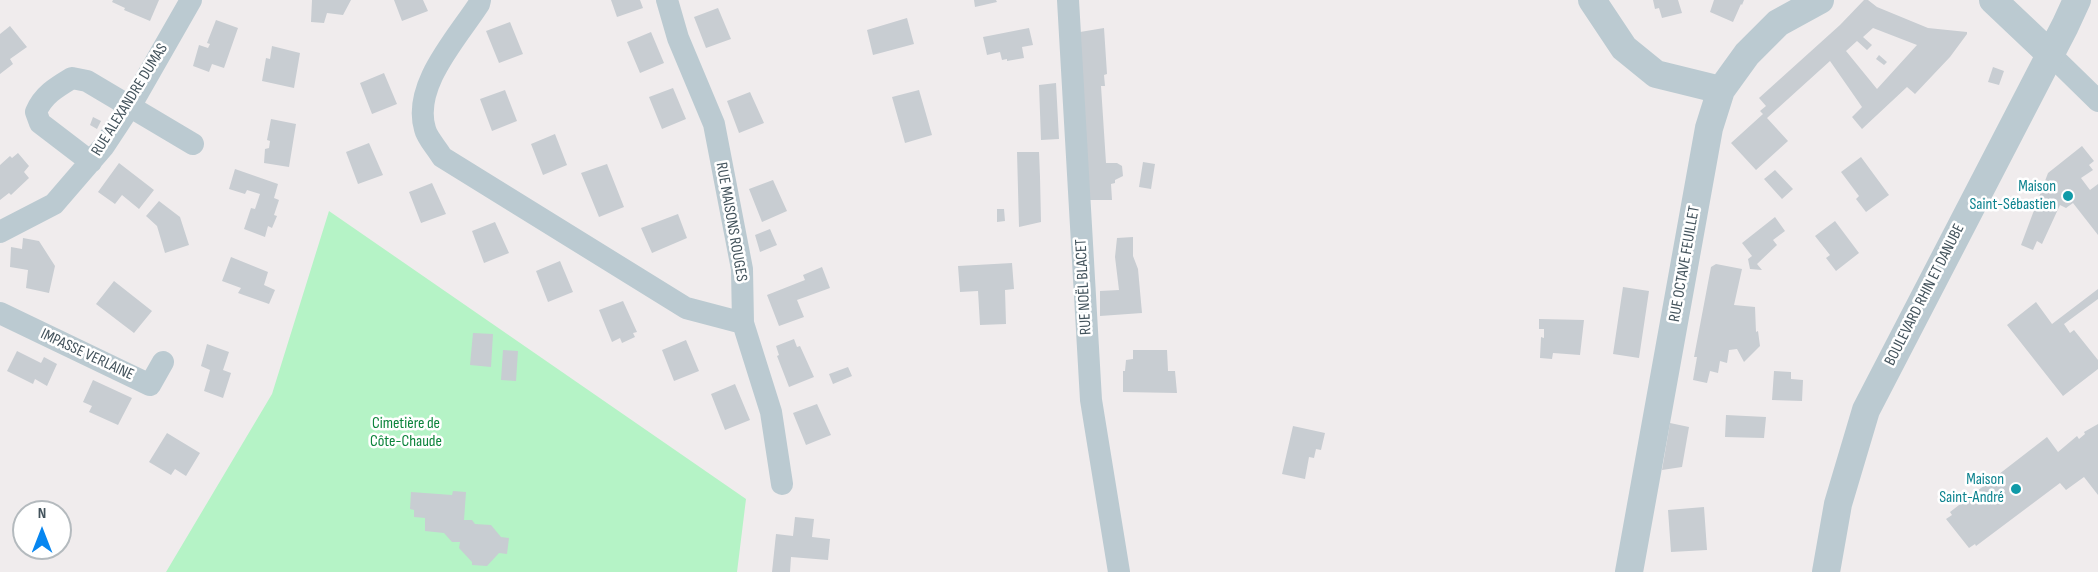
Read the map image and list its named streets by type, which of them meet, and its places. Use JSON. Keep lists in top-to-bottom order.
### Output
{
  "streets": {
    "street": [
      "RUE ALEXANDRE DUMAS",
      "RUE MAISONS ROUGES",
      "RUE OCTAVE FEUILLET",
      "RUE NOËL BLACET",
      "BOULEVARD RHIN ET DANUBE",
      "IMPASSE VERLAINE"
    ]
  },
  "parks": ["Cimetière de Côte-Chaude"],
  "places": ["Maison Saint-Sébastien", "Maison Saint-André"],
  "north": "top"
}
